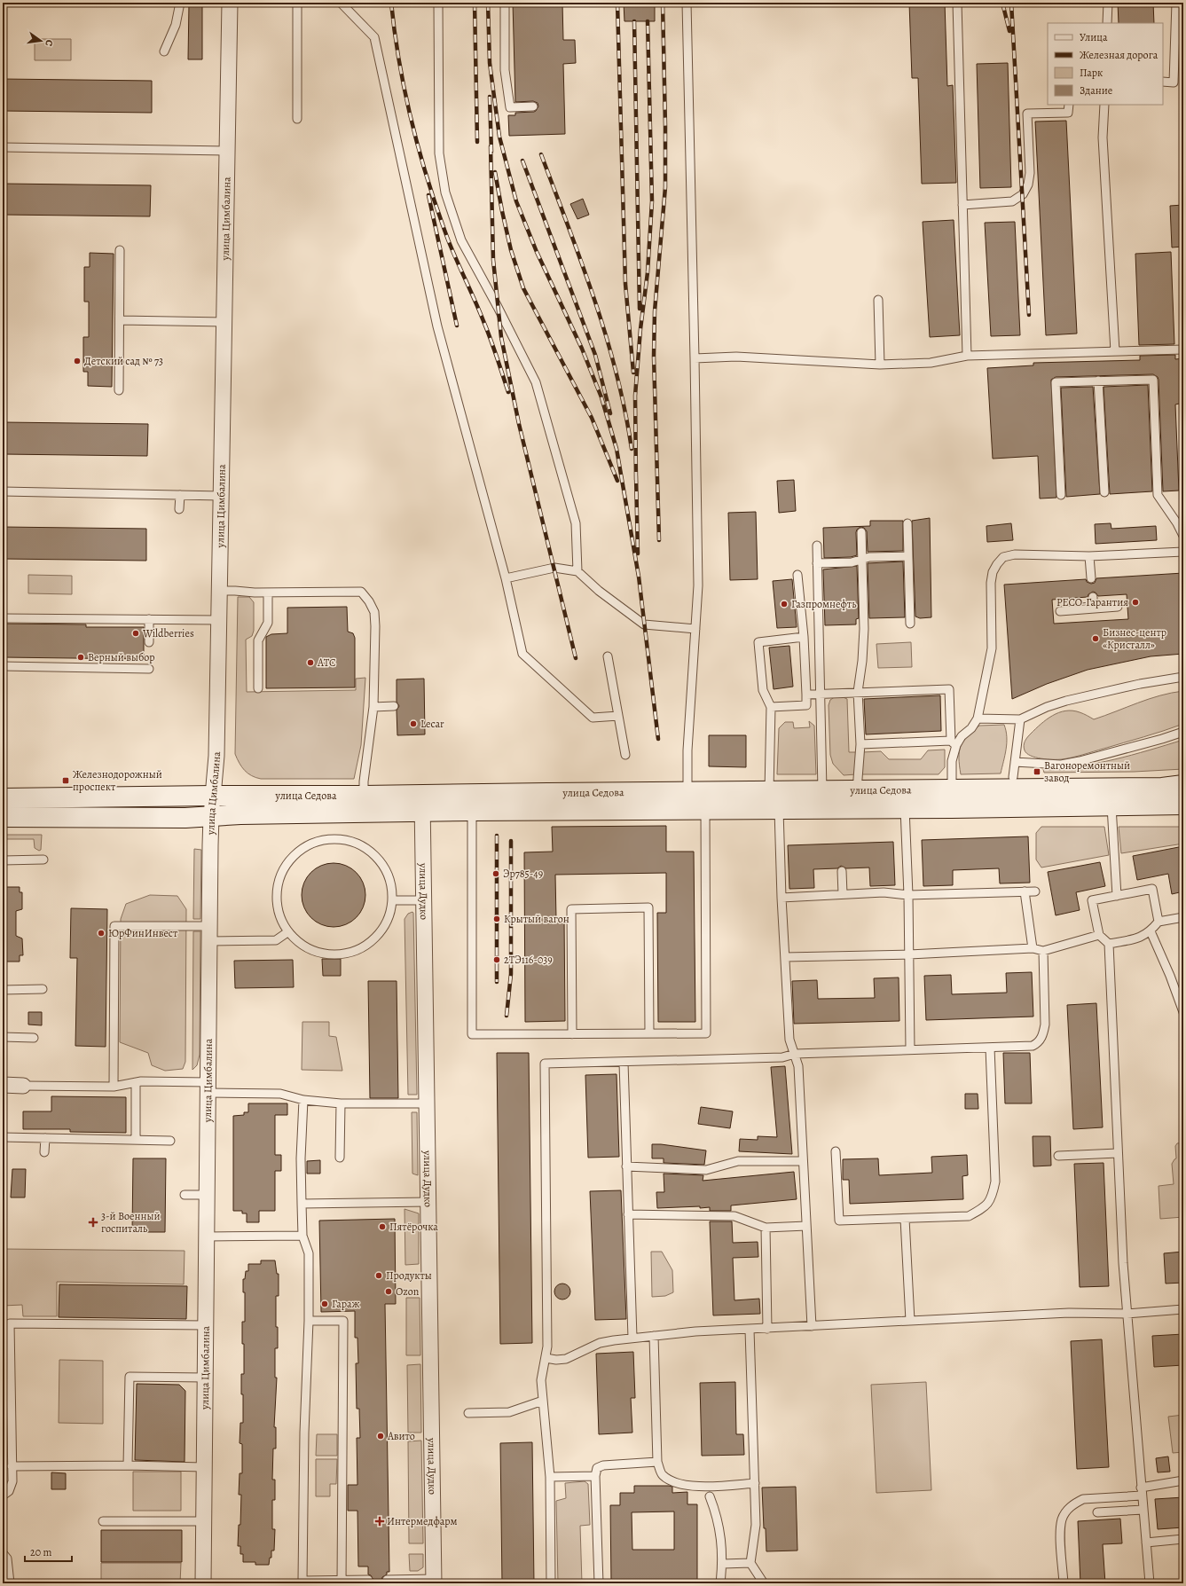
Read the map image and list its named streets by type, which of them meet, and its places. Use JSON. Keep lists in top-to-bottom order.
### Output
{
  "streets": {
    "main road": ["улица Седова"],
    "street": ["улица Цимбалина", "улица Дудко"]
  },
  "crossings": [
    ["улица Цимбалина", "улица Седова"],
    ["улица Седова", "улица Дудко"]
  ],
  "places": {
    "other": [
      "Детский сад № 73",
      "РЕСО-Гарантия",
      "Газпромнефть",
      "Wildberries",
      "Бизнес-центр «Кристалл»",
      "Верный выбор",
      "АТС",
      "Lecar",
      "Эр785-49",
      "Крытый вагон",
      "ЮрФинИнвест",
      "2ТЭ116-039",
      "Пятёрочка",
      "Продукты",
      "Ozon",
      "Гараж",
      "Авито"
    ],
    "transit": ["Вагоноремонтный завод", "Железнодорожный проспект"],
    "health": ["3-й Военный госпиталь", "Интермедфарм"]
  },
  "legend": [
    "Улица",
    "Железная дорога",
    "Парк",
    "Здание"
  ],
  "scale_bar": "20 m",
  "north": "right"
}
